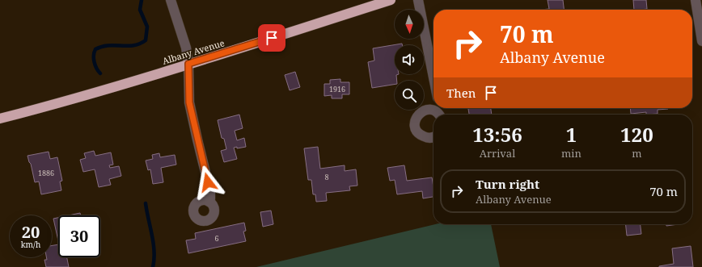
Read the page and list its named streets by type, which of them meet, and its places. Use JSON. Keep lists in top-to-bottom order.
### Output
{
  "streets": {
    "highway": ["Albany Avenue"]
  },
  "house_numbers": [
    "1916",
    "1886",
    "8",
    "6"
  ],
  "north": "bottom",
  "page": {
    "turn": ["70 m", "Albany Avenue"],
    "then": "Then",
    "eta": [
      "13:56",
      "Arrival",
      "1",
      "min",
      "120",
      "m"
    ],
    "list": [
      {
        "name": "Turn right",
        "note": "Albany Avenue",
        "value": "70 m"
      }
    ],
    "speed": "20 km/h",
    "limit": "30"
  }
}
